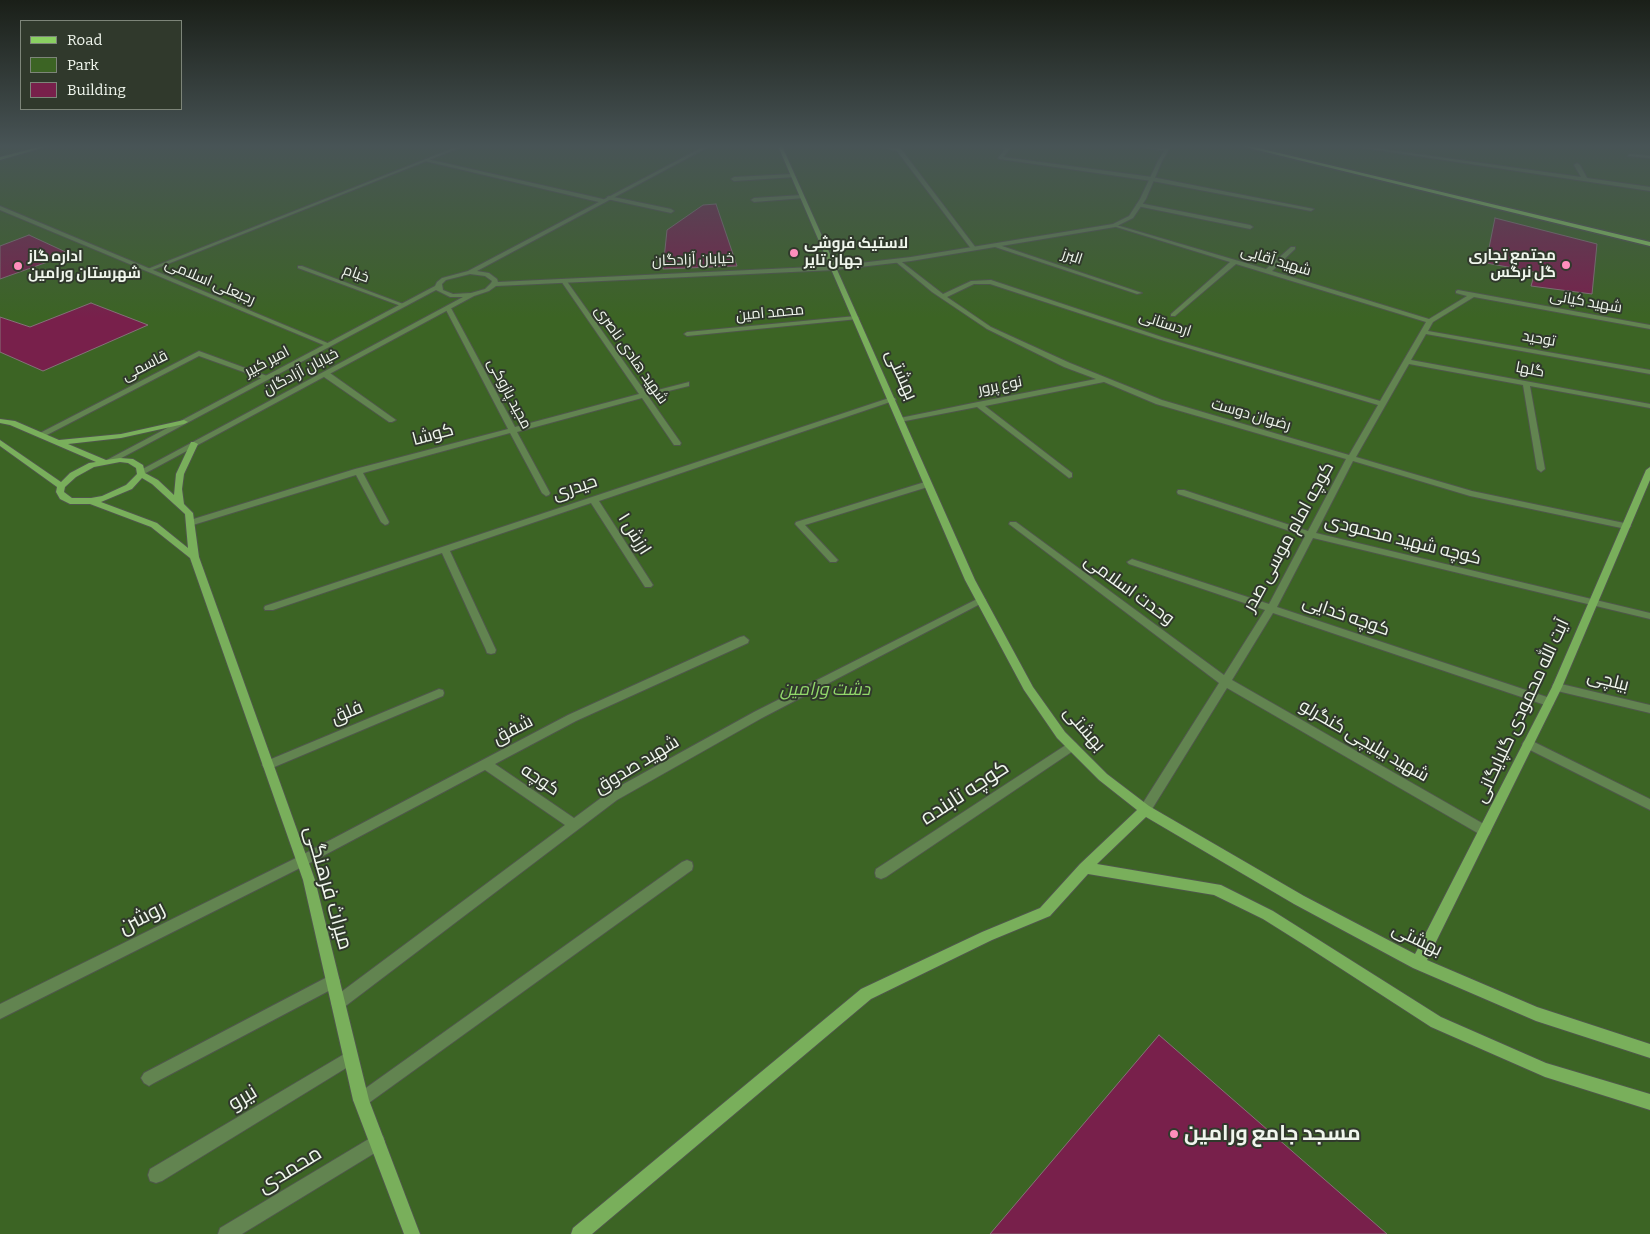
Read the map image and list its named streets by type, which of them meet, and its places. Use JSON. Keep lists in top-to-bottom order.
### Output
{
  "streets": {
    "main road": ["بهشتی", "آیت الله محمودی گلپایگانی", "میراث فرهنگی"],
    "street": [
      "البرز",
      "خیابان آزادگان",
      "شهید آقایی",
      "خیام",
      "رجبعلی اسلامی",
      "شهید کیانی",
      "محمد امین",
      "اردستانی",
      "توحید",
      "شهید هادی ناصری",
      "امیر کبیر",
      "قاسمی",
      "گلها",
      "نوع پرور",
      "مجید پازوکی",
      "رضوان دوست",
      "کوشا",
      "حیدری",
      "ارزش ۱",
      "کوچه امام موسی صدر",
      "کوچه شهید محمودی",
      "وحدت اسلامی",
      "کوچه خدایی",
      "بیلچی",
      "فلق",
      "شفق",
      "شهید بیلیچی کنگرلو",
      "شهید صدوق",
      "کوچه",
      "کوچه تابنده",
      "روشن",
      "نیرو",
      "محمدی"
    ]
  },
  "crossings": [
    ["البرز", "خیابان آزادگان"],
    ["خیابان آزادگان", "شهید آقایی"],
    ["خیابان آزادگان", "شهید هادی ناصری"],
    ["خیابان آزادگان", "بهشتی"],
    ["خیابان آزادگان", "مجید پازوکی"],
    ["خیابان آزادگان", "رضوان دوست"],
    ["شهید آقایی", "کوچه امام موسی صدر"],
    ["خیام", "امیر کبیر"],
    ["رجبعلی اسلامی", "امیر کبیر"],
    ["شهید کیانی", "کوچه امام موسی صدر"],
    ["محمد امین", "بهشتی"],
    ["اردستانی", "رضوان دوست"],
    ["اردستانی", "کوچه امام موسی صدر"],
    ["توحید", "کوچه امام موسی صدر"],
    ["شهید هادی ناصری", "کوشا"],
    ["امیر کبیر", "قاسمی"],
    ["گلها", "کوچه امام موسی صدر"],
    ["بهشتی", "نوع پرور"],
    ["بهشتی", "حیدری"],
    ["بهشتی", "کوچه امام موسی صدر"],
    ["بهشتی", "آیت الله محمودی گلپایگانی"],
    ["بهشتی", "شهید صدوق"],
    ["بهشتی", "کوچه تابنده"],
    ["نوع پرور", "رضوان دوست"],
    ["مجید پازوکی", "کوشا"],
    ["رضوان دوست", "کوچه امام موسی صدر"],
    ["رضوان دوست", "آیت الله محمودی گلپایگانی"],
    ["کوشا", "میراث فرهنگی"],
    ["حیدری", "ارزش ۱"],
    ["کوچه امام موسی صدر", "کوچه شهید محمودی"],
    ["کوچه امام موسی صدر", "وحدت اسلامی"],
    ["کوچه امام موسی صدر", "کوچه خدایی"],
    ["کوچه امام موسی صدر", "شهید بیلیچی کنگرلو"],
    ["کوچه شهید محمودی", "آیت الله محمودی گلپایگانی"],
    ["وحدت اسلامی", "شهید بیلیچی کنگرلو"],
    ["کوچه خدایی", "آیت الله محمودی گلپایگانی"],
    ["بیلچی", "آیت الله محمودی گلپایگانی"],
    ["آیت الله محمودی گلپایگانی", "شهید بیلیچی کنگرلو"],
    ["فلق", "میراث فرهنگی"],
    ["شفق", "کوچه"],
    ["شفق", "میراث فرهنگی"],
    ["شفق", "روشن"],
    ["شهید صدوق", "کوچه"],
    ["شهید صدوق", "میراث فرهنگی"],
    ["میراث فرهنگی", "روشن"],
    ["میراث فرهنگی", "نیرو"],
    ["میراث فرهنگی", "محمدی"]
  ],
  "parks": ["دشت ورامین"],
  "places": [
    "لاستیک فروشی جهان تایر",
    "مجتمع تجاری گل نرگس",
    "اداره گاز شهرستان ورامین",
    "مسجد جامع ورامین"
  ],
  "legend": ["Road", "Park", "Building"]
}
